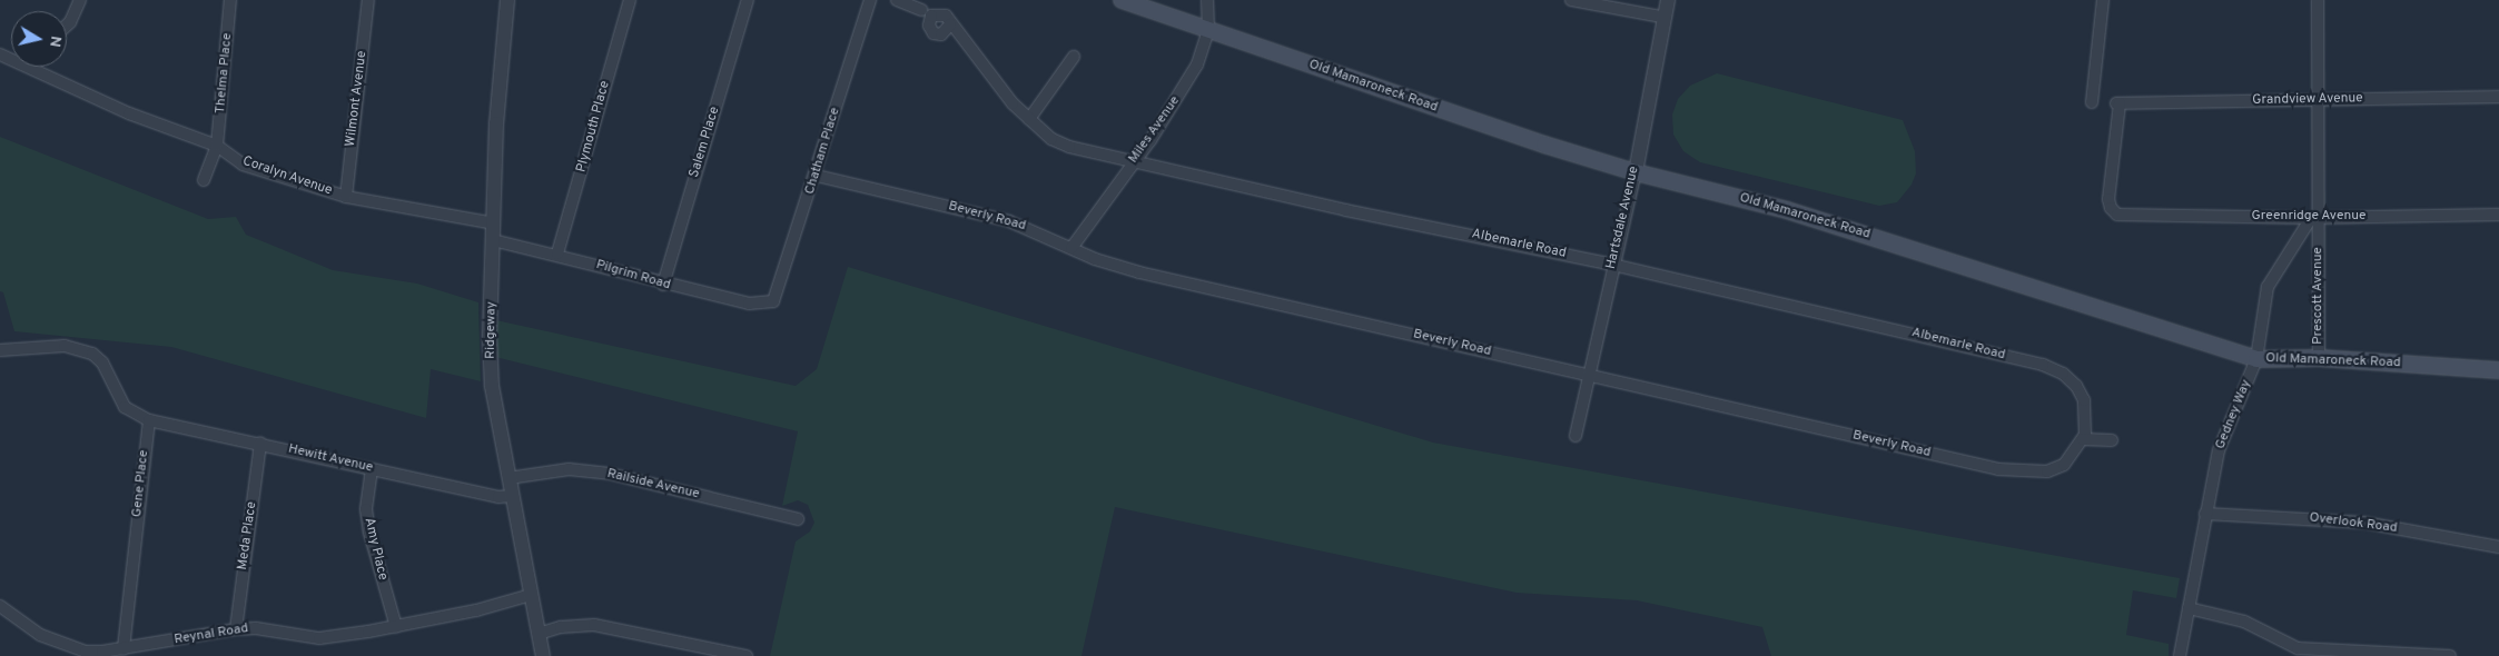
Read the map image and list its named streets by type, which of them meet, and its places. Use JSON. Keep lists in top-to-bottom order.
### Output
{
  "streets": {
    "main road": ["Old Mamaroneck Road"],
    "street": [
      "Thelma Place",
      "Wilmont Avenue",
      "Grandview Avenue",
      "Plymouth Place",
      "Miles Avenue",
      "Salem Place",
      "Chatham Place",
      "Coralyn Avenue",
      "Beverly Road",
      "Greenridge Avenue",
      "Hartsdale Avenue",
      "Albemarle Road",
      "Pilgrim Road",
      "Prescott Avenue",
      "Ridgeway",
      "Gedney Way",
      "Hewitt Avenue",
      "Gene Place",
      "Railside Avenue",
      "Overlook Road",
      "Meda Place",
      "Amy Place",
      "Reynal Road"
    ]
  },
  "crossings": [
    ["Thelma Place", "Coralyn Avenue"],
    ["Old Mamaroneck Road", "Miles Avenue"],
    ["Old Mamaroneck Road", "Hartsdale Avenue"],
    ["Old Mamaroneck Road", "Prescott Avenue"],
    ["Old Mamaroneck Road", "Gedney Way"],
    ["Wilmont Avenue", "Coralyn Avenue"],
    ["Grandview Avenue", "Greenridge Avenue"],
    ["Grandview Avenue", "Prescott Avenue"],
    ["Plymouth Place", "Pilgrim Road"],
    ["Miles Avenue", "Beverly Road"],
    ["Miles Avenue", "Albemarle Road"],
    ["Salem Place", "Pilgrim Road"],
    ["Chatham Place", "Beverly Road"],
    ["Chatham Place", "Pilgrim Road"],
    ["Coralyn Avenue", "Ridgeway"],
    ["Beverly Road", "Hartsdale Avenue"],
    ["Beverly Road", "Albemarle Road"],
    ["Greenridge Avenue", "Prescott Avenue"],
    ["Greenridge Avenue", "Gedney Way"],
    ["Hartsdale Avenue", "Albemarle Road"],
    ["Pilgrim Road", "Ridgeway"],
    ["Prescott Avenue", "Gedney Way"],
    ["Ridgeway", "Hewitt Avenue"],
    ["Ridgeway", "Railside Avenue"],
    ["Ridgeway", "Reynal Road"],
    ["Gedney Way", "Overlook Road"],
    ["Hewitt Avenue", "Gene Place"],
    ["Hewitt Avenue", "Meda Place"],
    ["Hewitt Avenue", "Amy Place"],
    ["Gene Place", "Reynal Road"],
    ["Meda Place", "Reynal Road"],
    ["Amy Place", "Reynal Road"]
  ],
  "north": "right"
}
